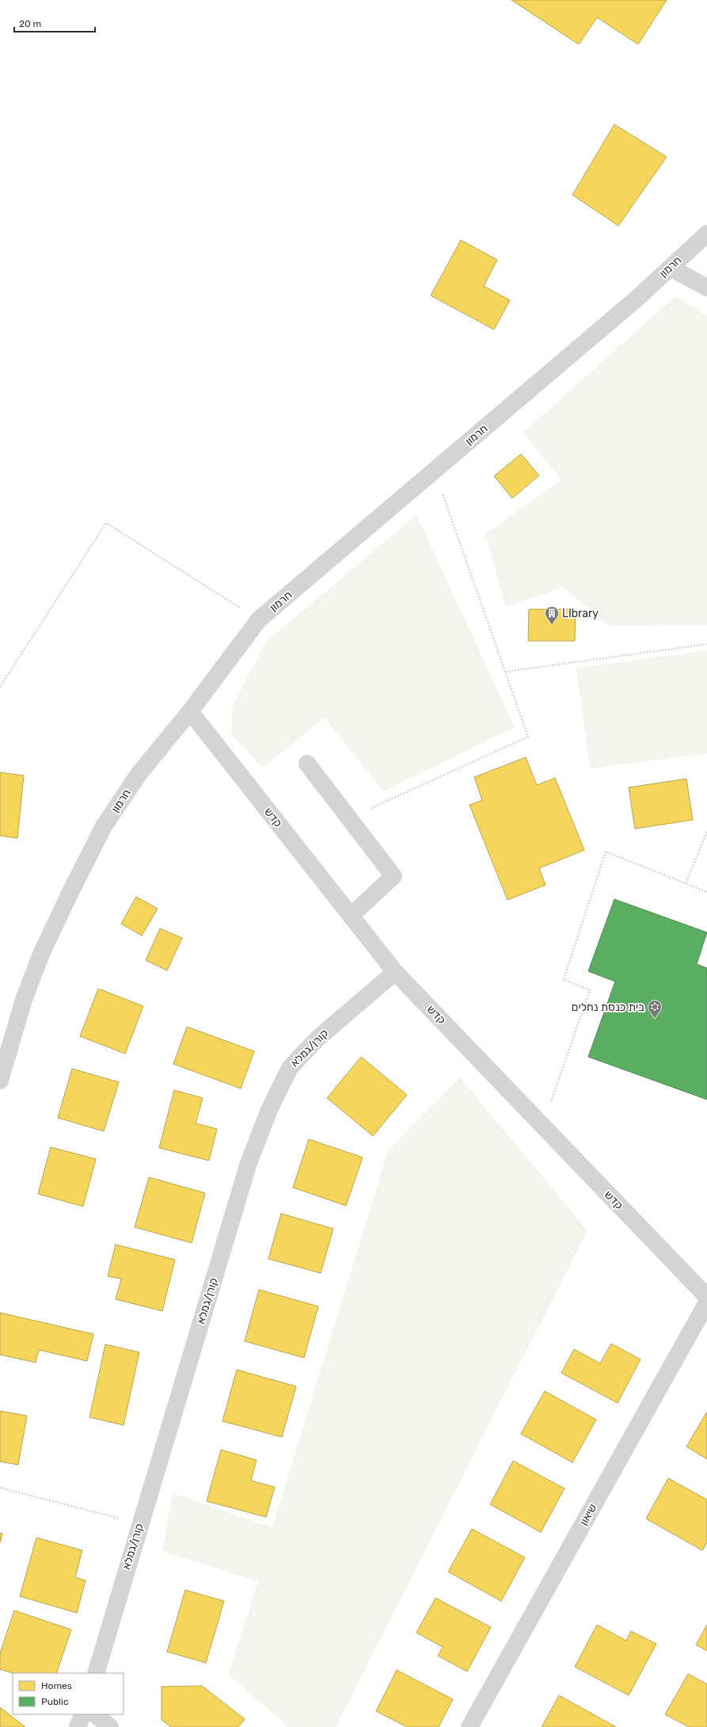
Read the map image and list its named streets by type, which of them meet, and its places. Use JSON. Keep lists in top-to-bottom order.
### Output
{
  "streets": {
    "street": [
      "חרמון",
      "קדש",
      "קורן/גמלא",
      "שיאון"
    ]
  },
  "crossings": [
    ["חרמון", "קדש"],
    ["קדש", "קורן/גמלא"]
  ],
  "places": {
    "building": ["LIbrary"],
    "synagogue": ["בית כנסת נחלים"]
  },
  "legend": ["Homes", "Public"],
  "scale_bar": "20 m"
}
